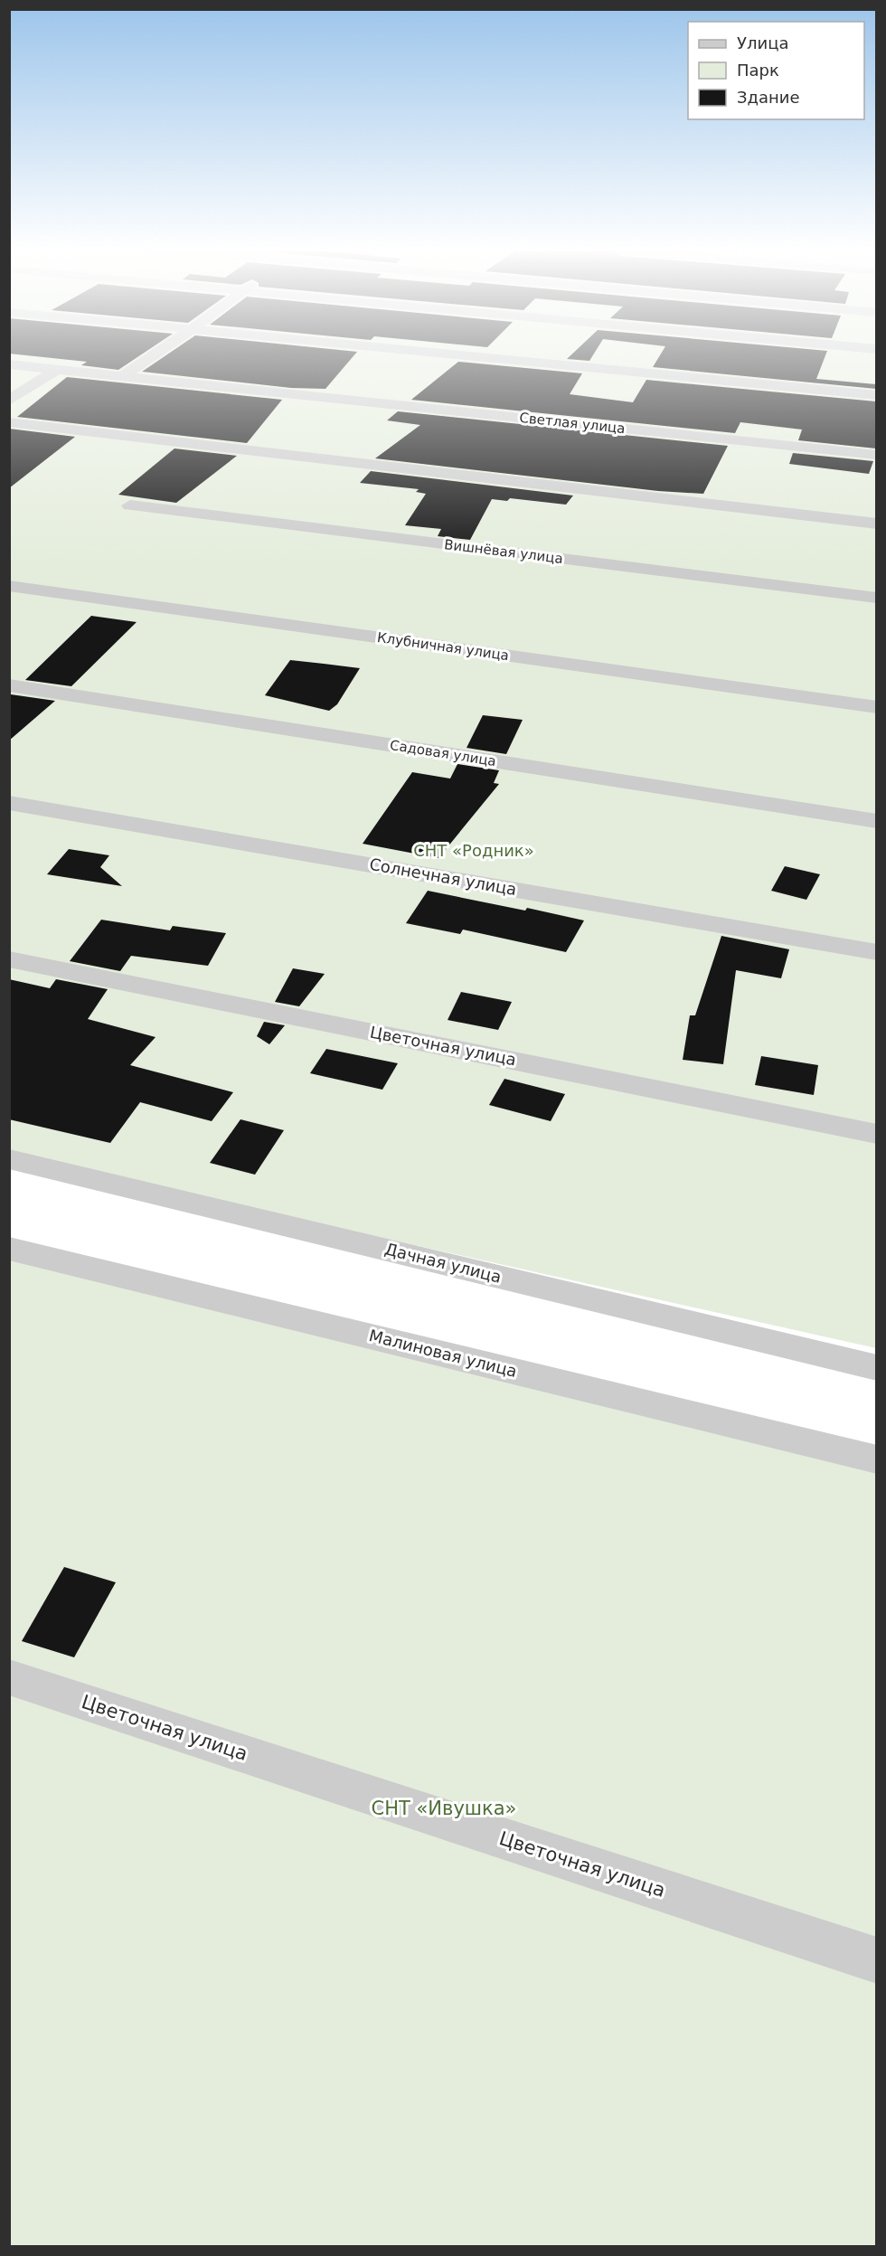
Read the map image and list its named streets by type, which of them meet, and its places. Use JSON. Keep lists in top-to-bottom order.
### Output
{
  "streets": {
    "street": [
      "Светлая улица",
      "Вишнёвая улица",
      "Клубничная улица",
      "Садовая улица",
      "Солнечная улица",
      "Цветочная улица",
      "Дачная улица",
      "Малиновая улица"
    ]
  },
  "parks": ["СНТ «Родник»", "СНТ «Ивушка»"],
  "legend": ["Улица", "Парк", "Здание"]
}
